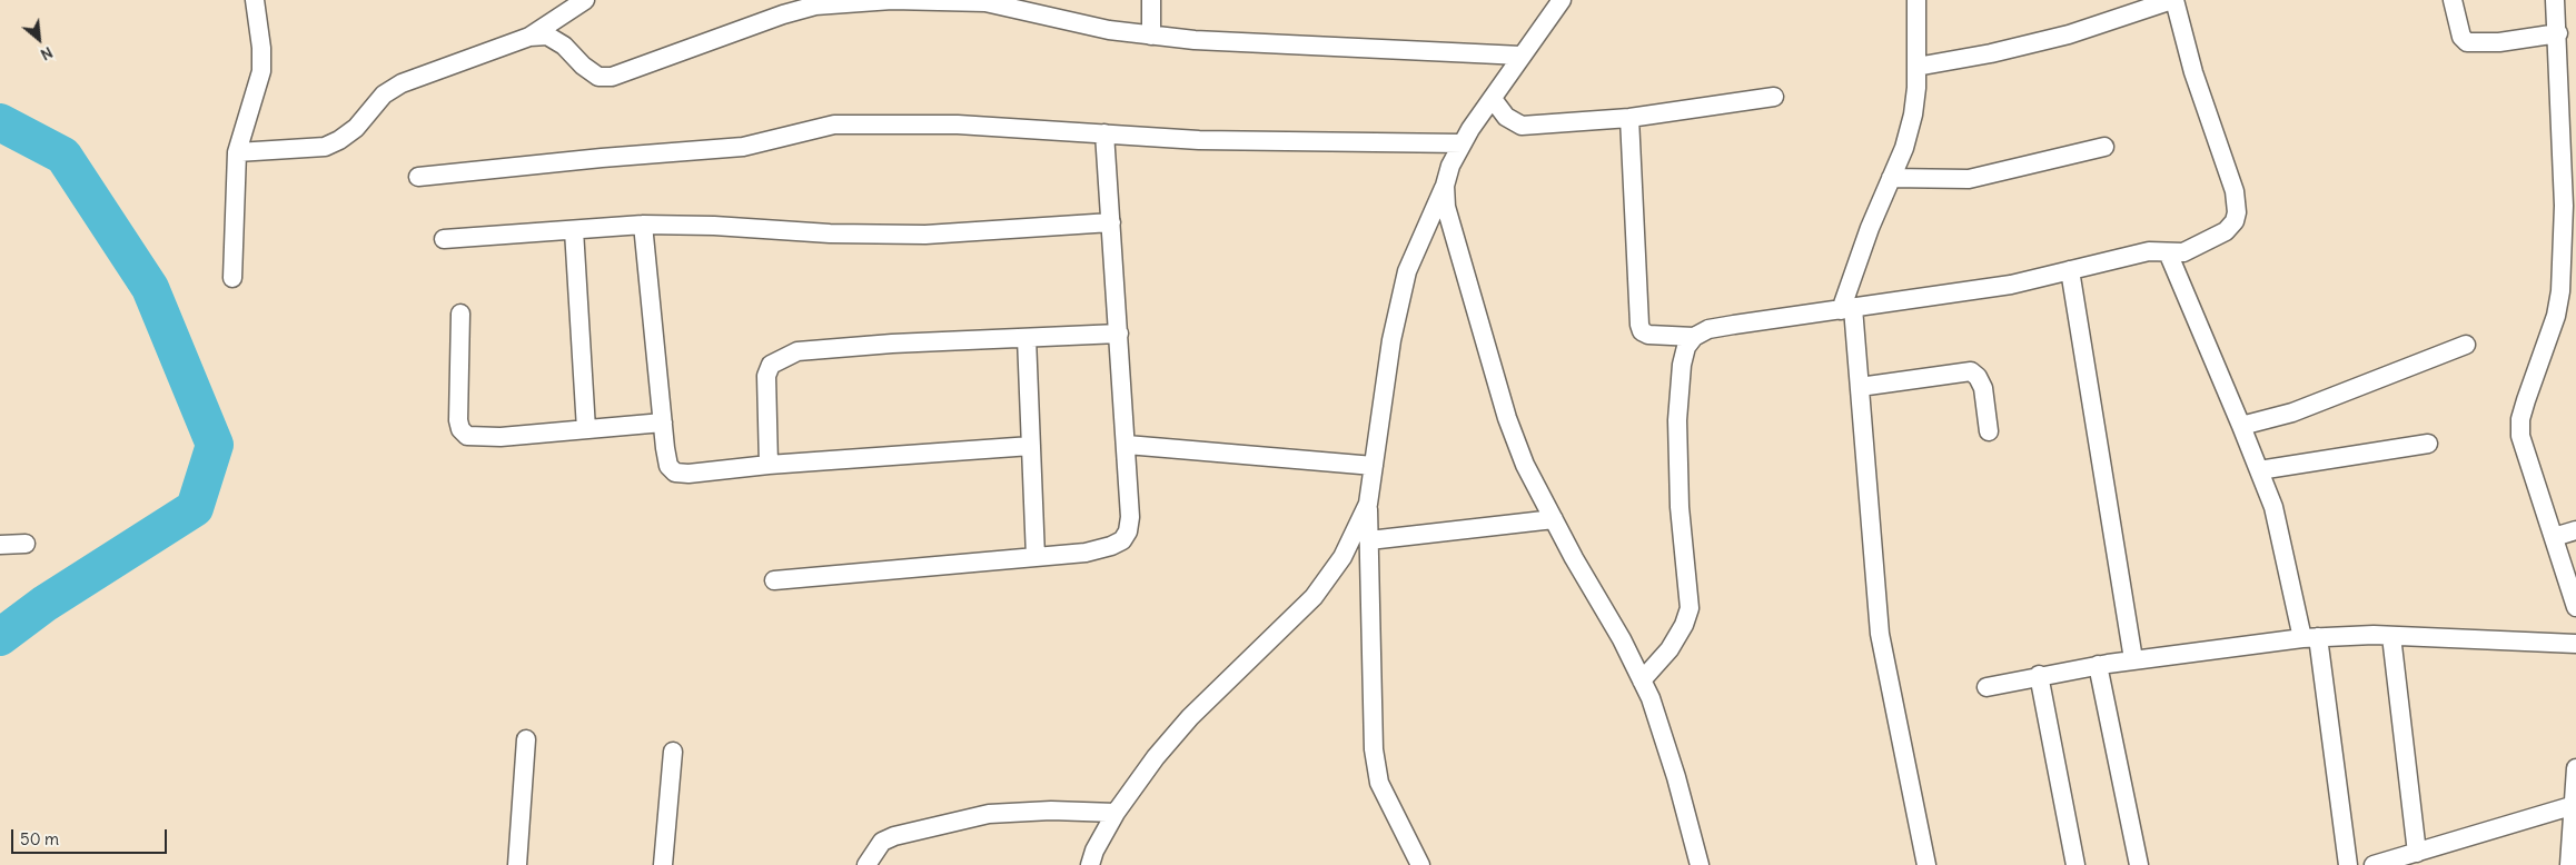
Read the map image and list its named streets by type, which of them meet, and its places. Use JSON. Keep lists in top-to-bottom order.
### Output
{
  "scale_bar": "50 m",
  "north": "bottom right"
}
